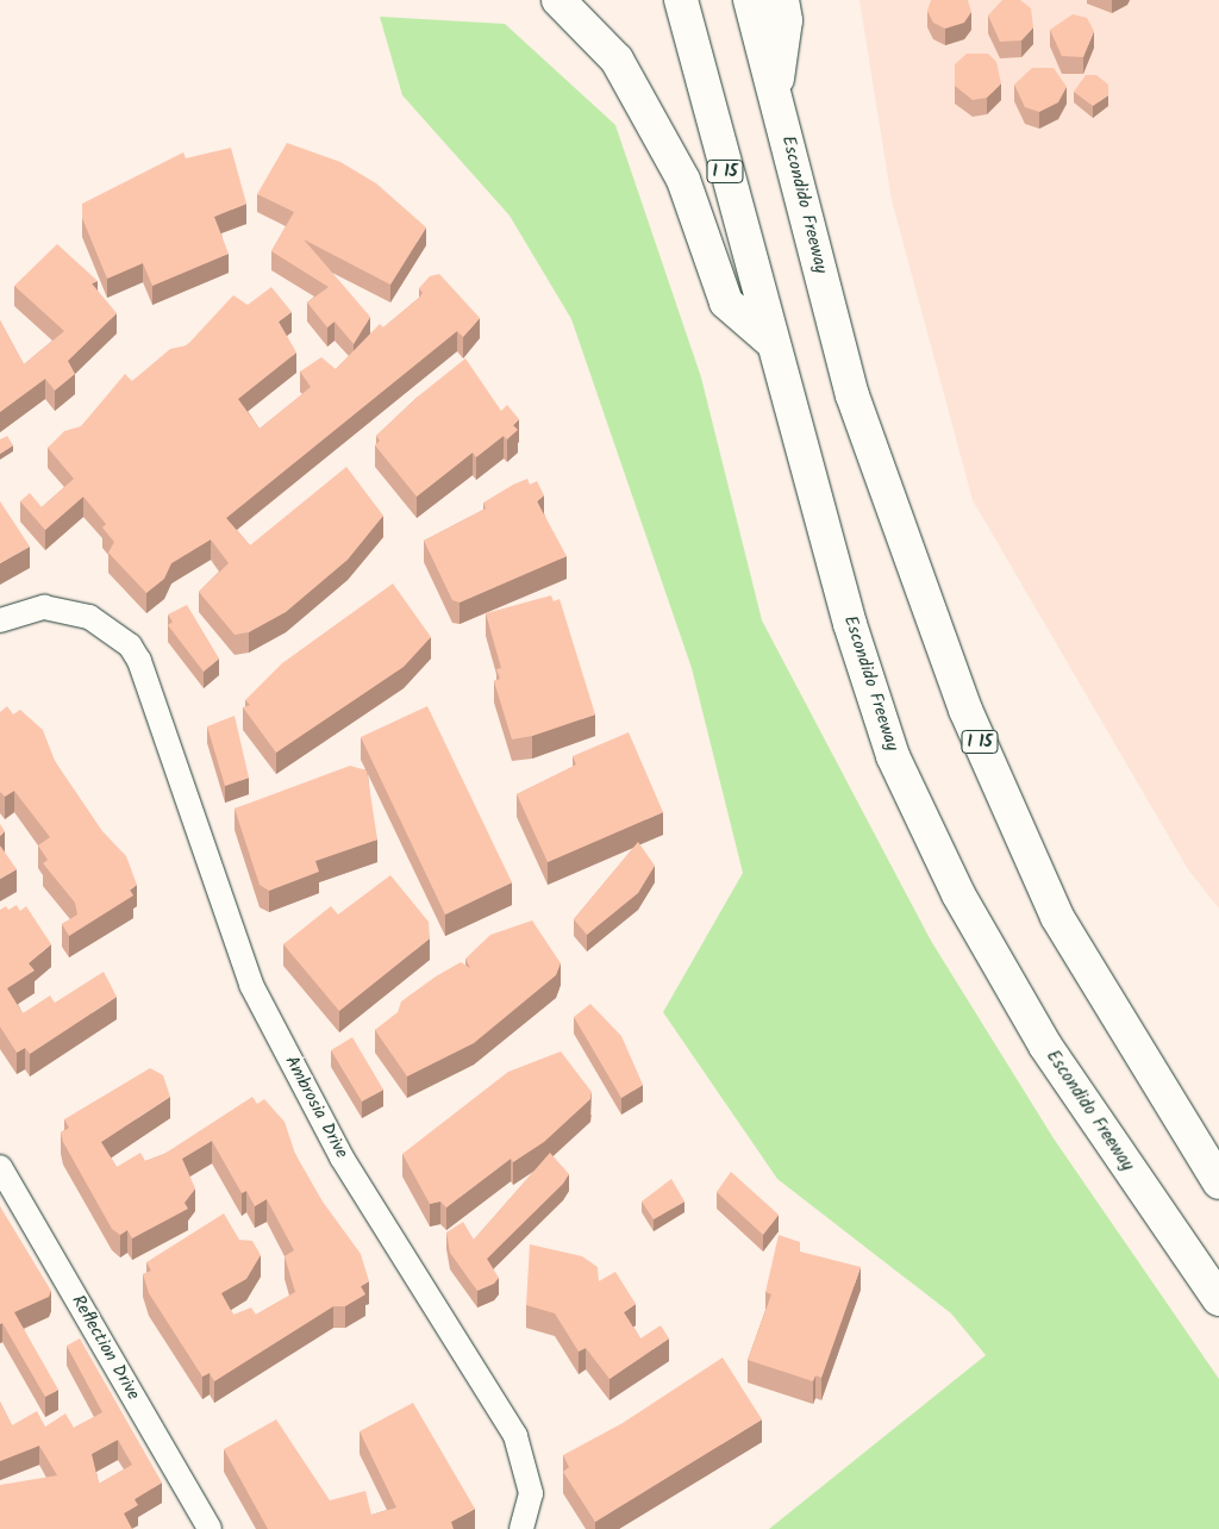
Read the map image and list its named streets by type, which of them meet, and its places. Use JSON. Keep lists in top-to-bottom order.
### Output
{
  "streets": {
    "highway": ["I 15", "Escondido Freeway"],
    "street": ["Ambrosia Drive", "Reflection Drive"]
  }
}
